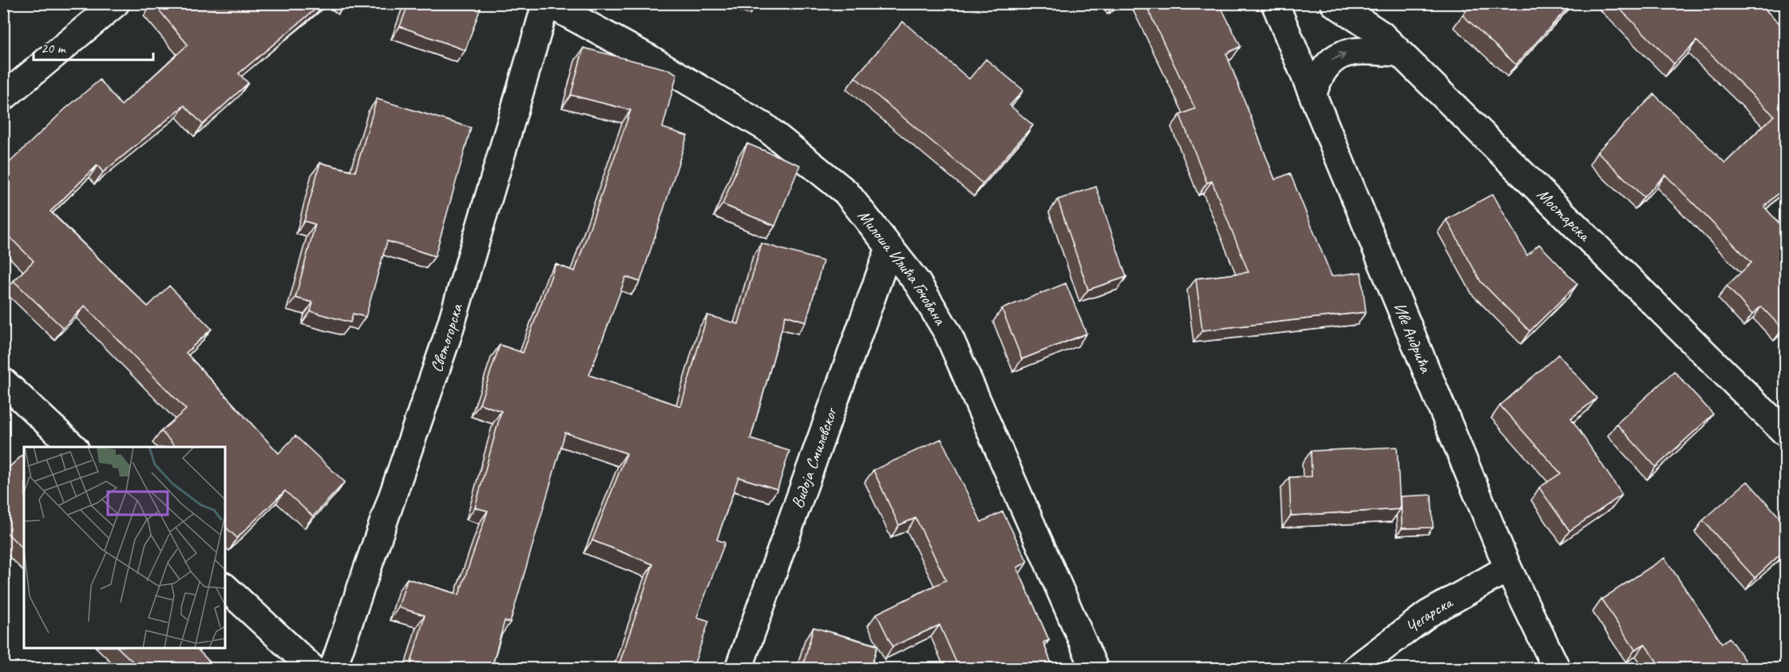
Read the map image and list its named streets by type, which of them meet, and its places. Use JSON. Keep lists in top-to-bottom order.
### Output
{
  "streets": {
    "street": [
      "Мостарска",
      "Милоша Илића Гочобана",
      "Иве Андрића",
      "Светогорска",
      "Видоја Смилевског",
      "Чегарска"
    ]
  },
  "crossings": [
    ["Милоша Илића Гочобана", "Светогорска"],
    ["Милоша Илића Гочобана", "Видоја Смилевског"],
    ["Иве Андрића", "Чегарска"]
  ],
  "scale_bar": "20 m"
}
